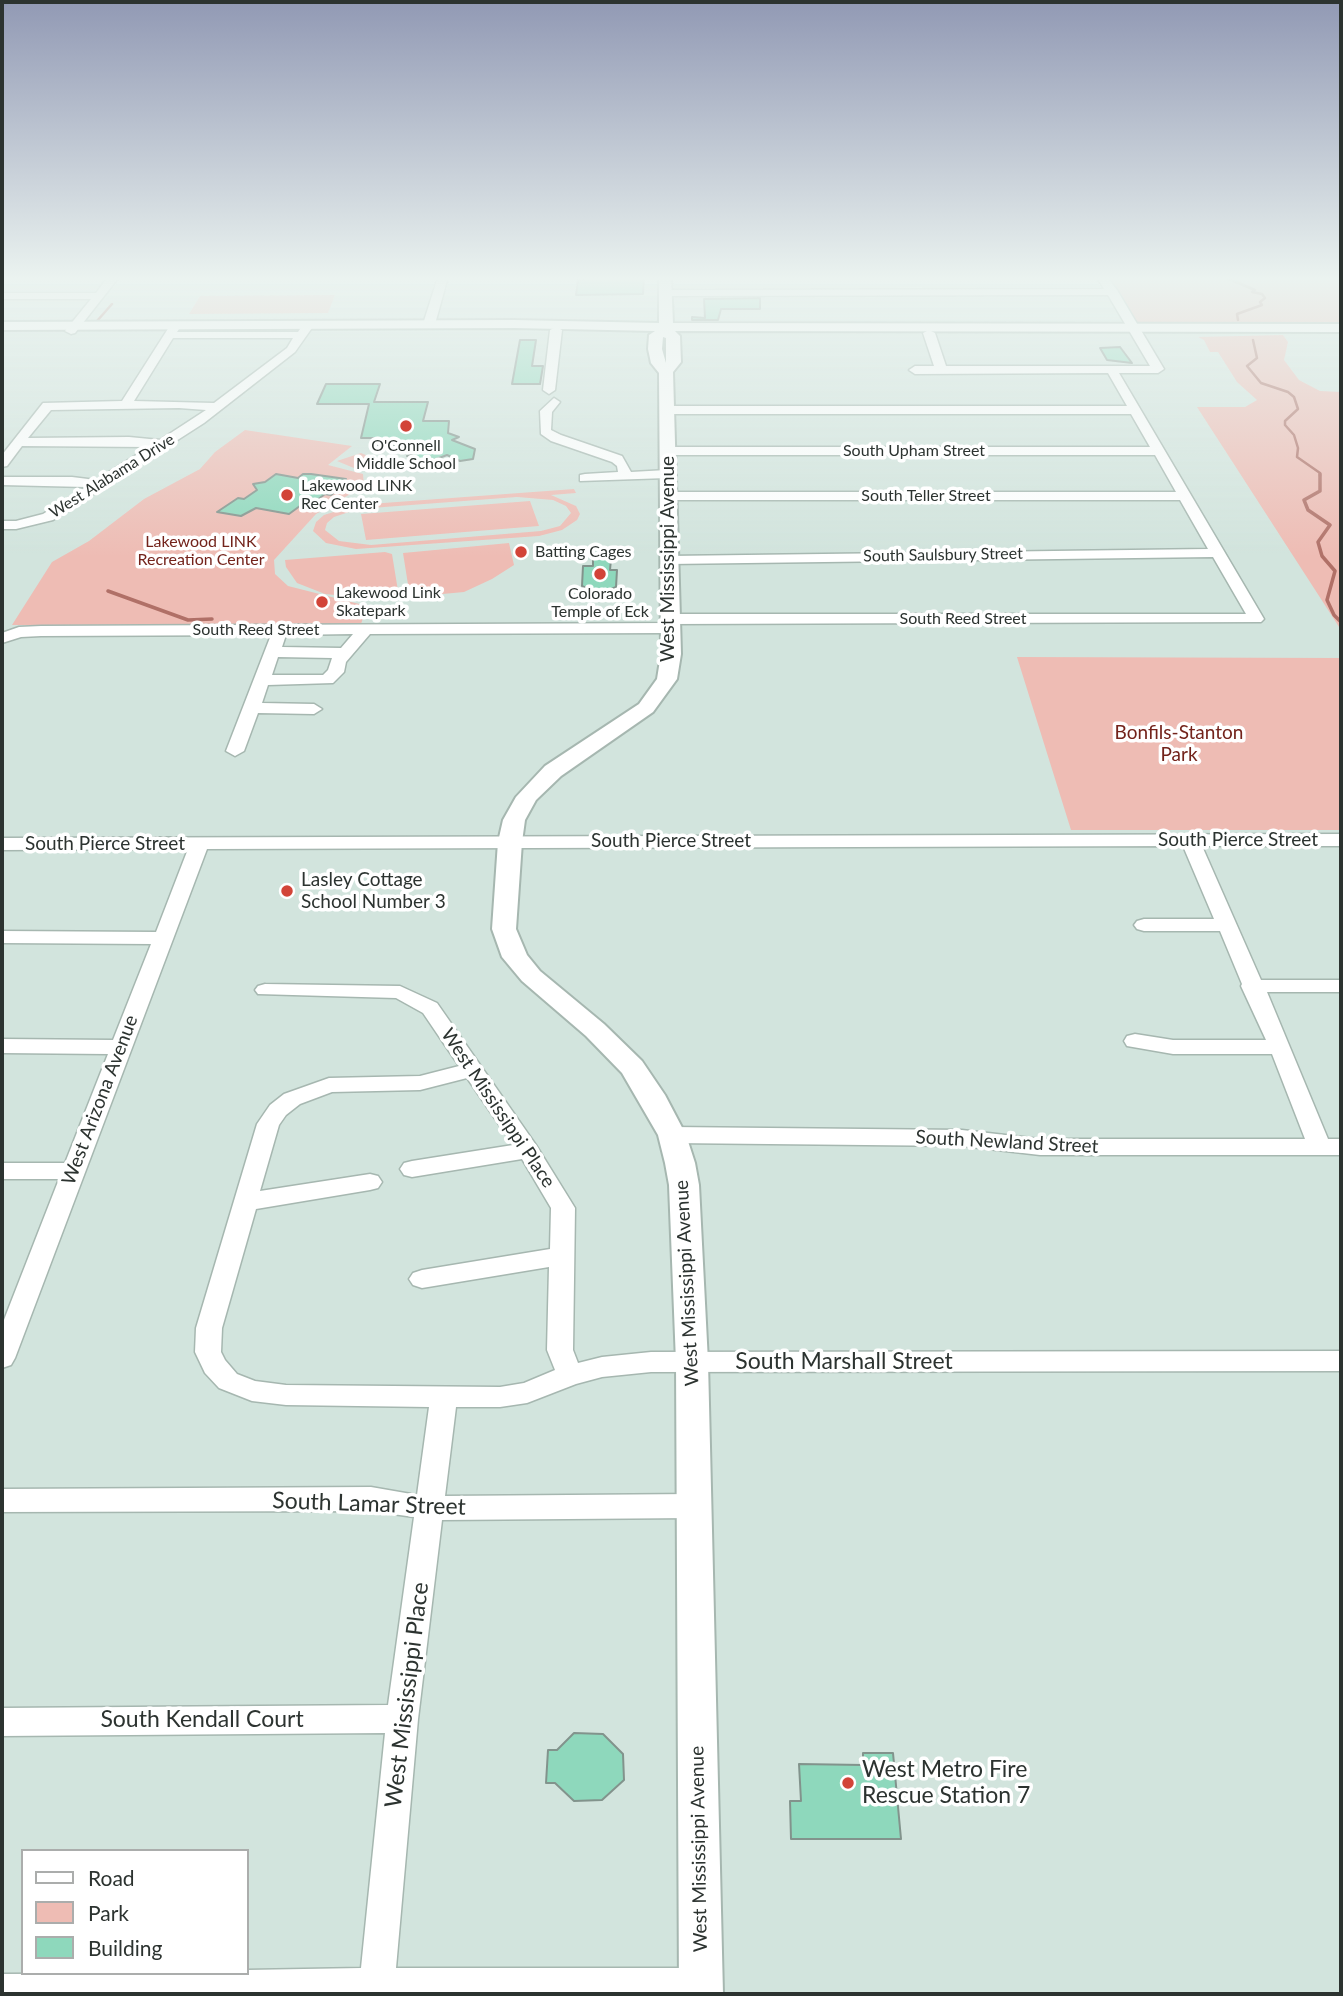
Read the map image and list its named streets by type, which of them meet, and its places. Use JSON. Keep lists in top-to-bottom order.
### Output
{
  "streets": {
    "main road": ["West Mississippi Avenue"],
    "street": [
      "South Upham Street",
      "West Alabama Drive",
      "South Teller Street",
      "South Saulsbury Street",
      "South Reed Street",
      "South Pierce Street",
      "West Arizona Avenue",
      "West Mississippi Place",
      "South Newland Street",
      "South Marshall Street",
      "South Lamar Street",
      "South Kendall Court"
    ]
  },
  "crossings": [
    ["South Upham Street", "West Mississippi Avenue"],
    ["South Teller Street", "West Mississippi Avenue"],
    ["South Saulsbury Street", "West Mississippi Avenue"],
    ["South Saulsbury Street", "South Reed Street"],
    ["West Mississippi Avenue", "South Reed Street"],
    ["West Mississippi Avenue", "South Pierce Street"],
    ["West Mississippi Avenue", "South Newland Street"],
    ["West Mississippi Avenue", "South Marshall Street"],
    ["West Mississippi Avenue", "South Lamar Street"],
    ["South Pierce Street", "West Arizona Avenue"],
    ["West Mississippi Place", "South Marshall Street"],
    ["West Mississippi Place", "South Lamar Street"],
    ["West Mississippi Place", "South Kendall Court"]
  ],
  "parks": ["Lakewood LINK Recreation Center", "Bonfils-Stanton Park"],
  "places": [
    "O'Connell Middle School",
    "Lakewood LINK Rec Center",
    "Batting Cages",
    "Colorado Temple of Eck",
    "Lakewood Link Skatepark",
    "Lasley Cottage School Number 3",
    "West Metro Fire Rescue Station 7"
  ],
  "legend": ["Road", "Park", "Building"]
}
